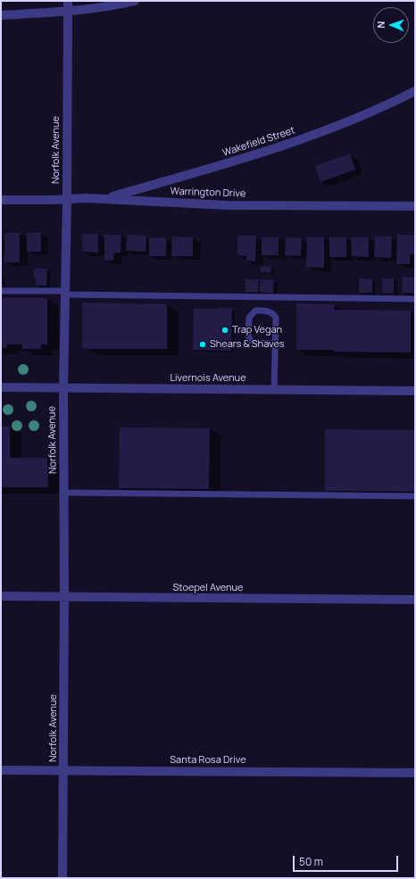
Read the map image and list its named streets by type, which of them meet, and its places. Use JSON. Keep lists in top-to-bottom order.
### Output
{
  "streets": {
    "street": [
      "Wakefield Street",
      "Norfolk Avenue",
      "Warrington Drive",
      "Livernois Avenue",
      "Stoepel Avenue",
      "Santa Rosa Drive"
    ]
  },
  "crossings": [
    ["Wakefield Street", "Warrington Drive"],
    ["Norfolk Avenue", "Warrington Drive"],
    ["Norfolk Avenue", "Livernois Avenue"],
    ["Norfolk Avenue", "Stoepel Avenue"],
    ["Norfolk Avenue", "Santa Rosa Drive"]
  ],
  "places": ["Trap Vegan", "Shears & Shaves"],
  "scale_bar": "50 m",
  "north": "left"
}
